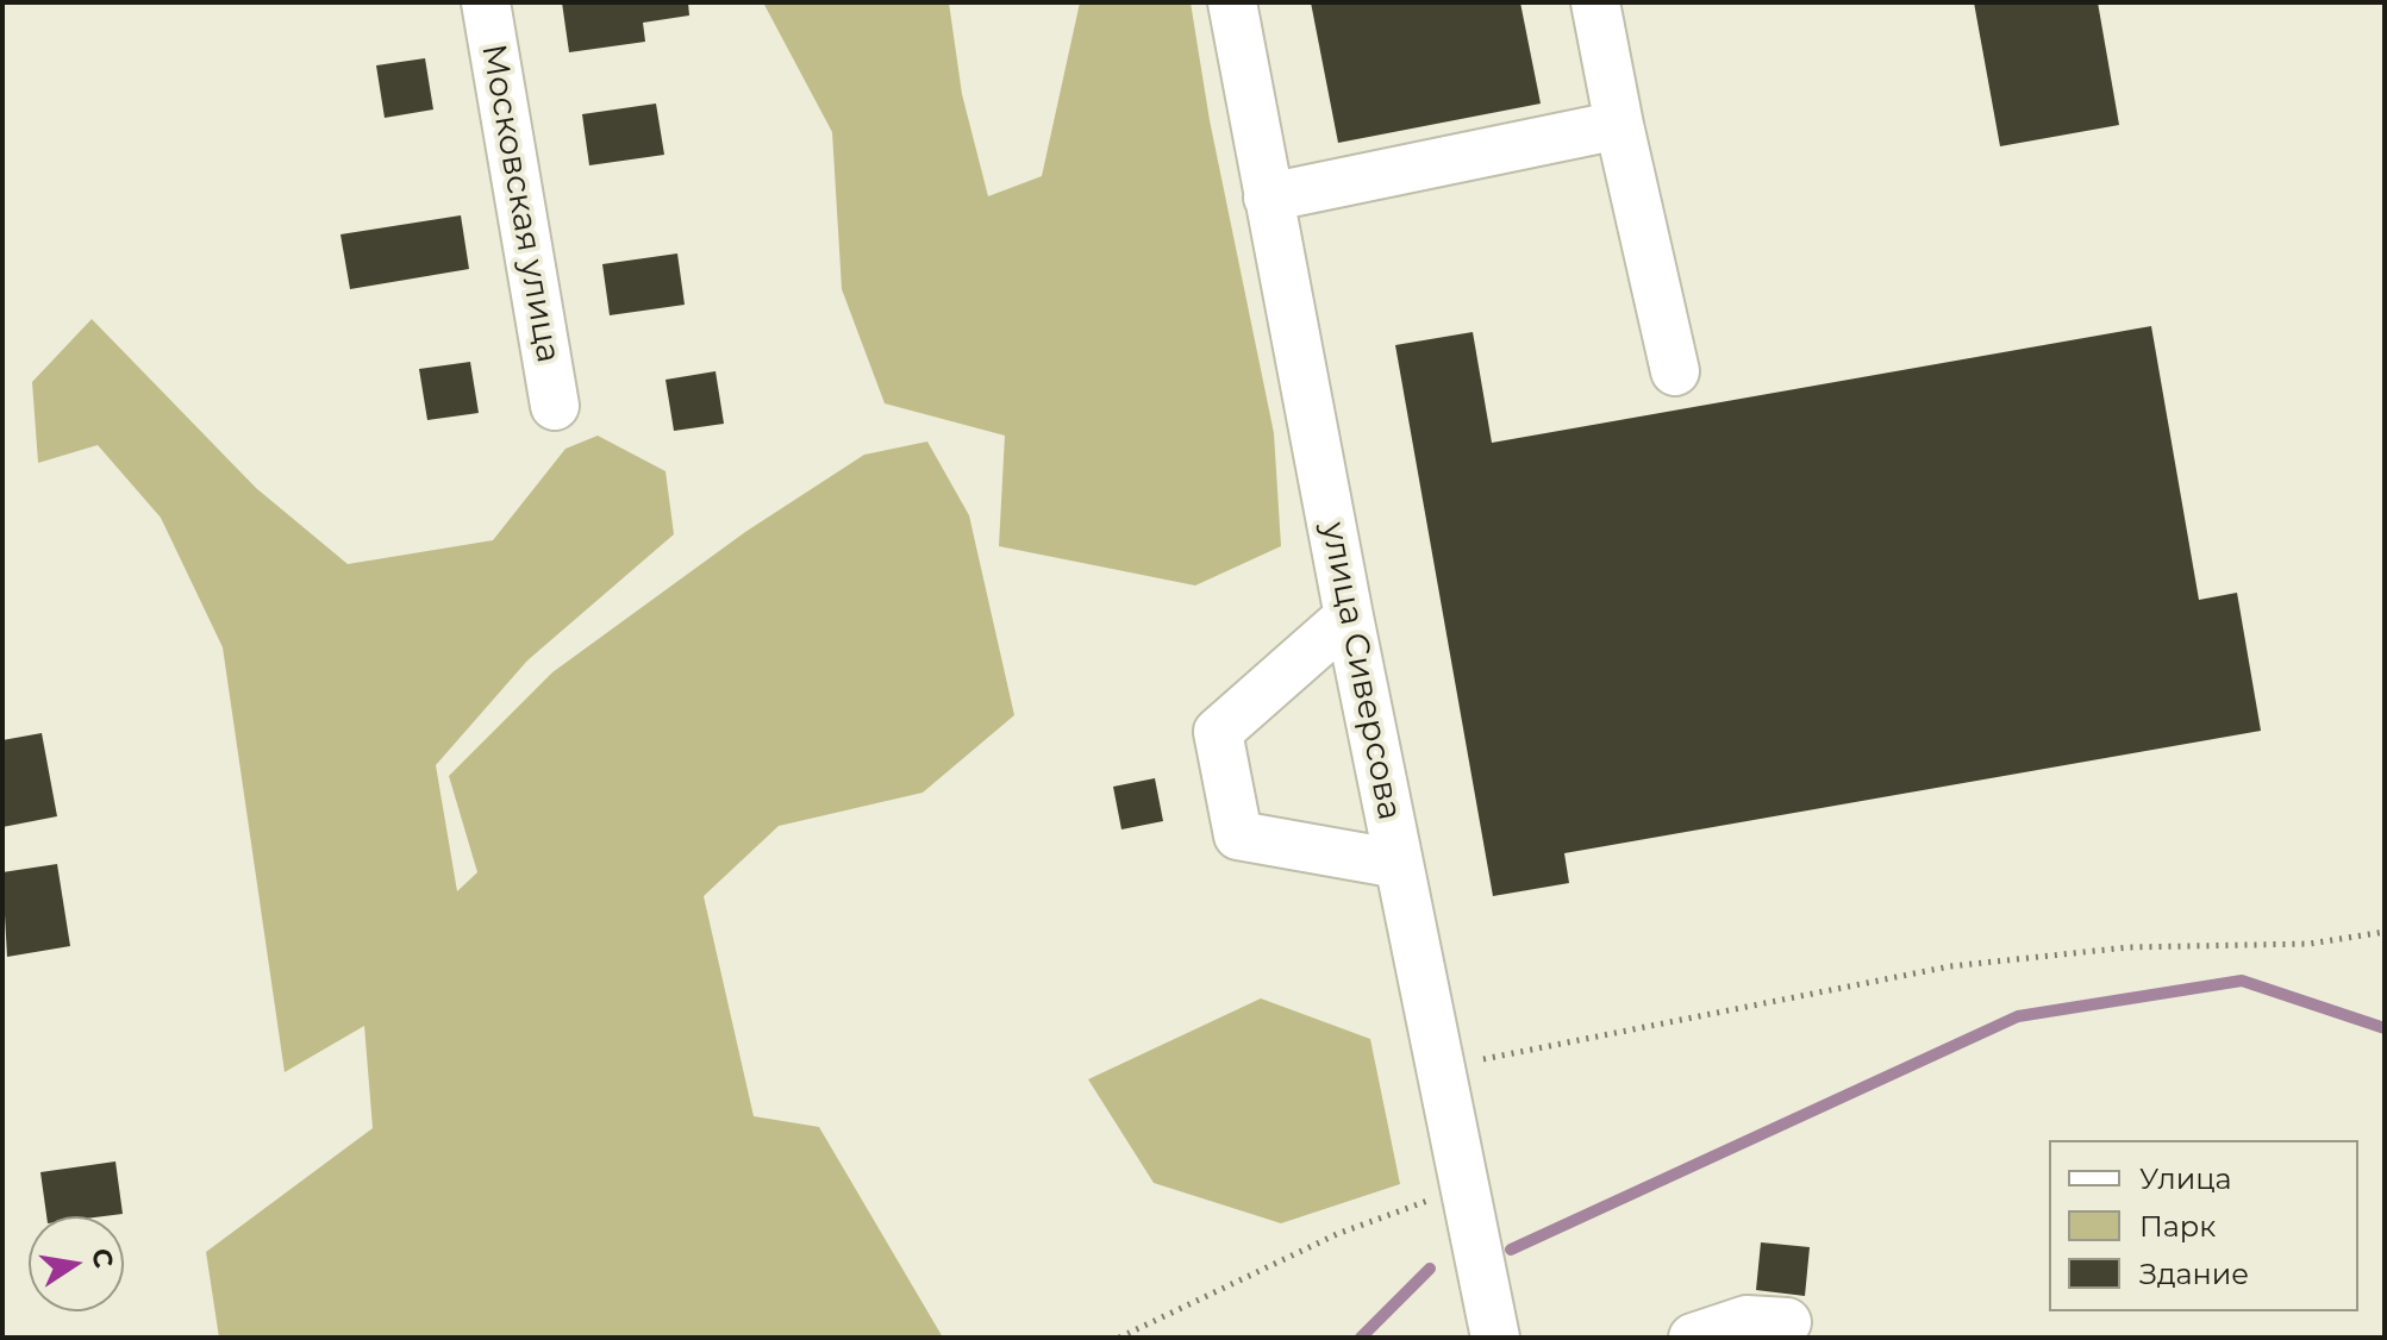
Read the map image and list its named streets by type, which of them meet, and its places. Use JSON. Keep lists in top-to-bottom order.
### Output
{
  "streets": {
    "street": ["Московская улица", "улица Сиверсова"]
  },
  "legend": ["Улица", "Парк", "Здание"],
  "north": "right"
}
